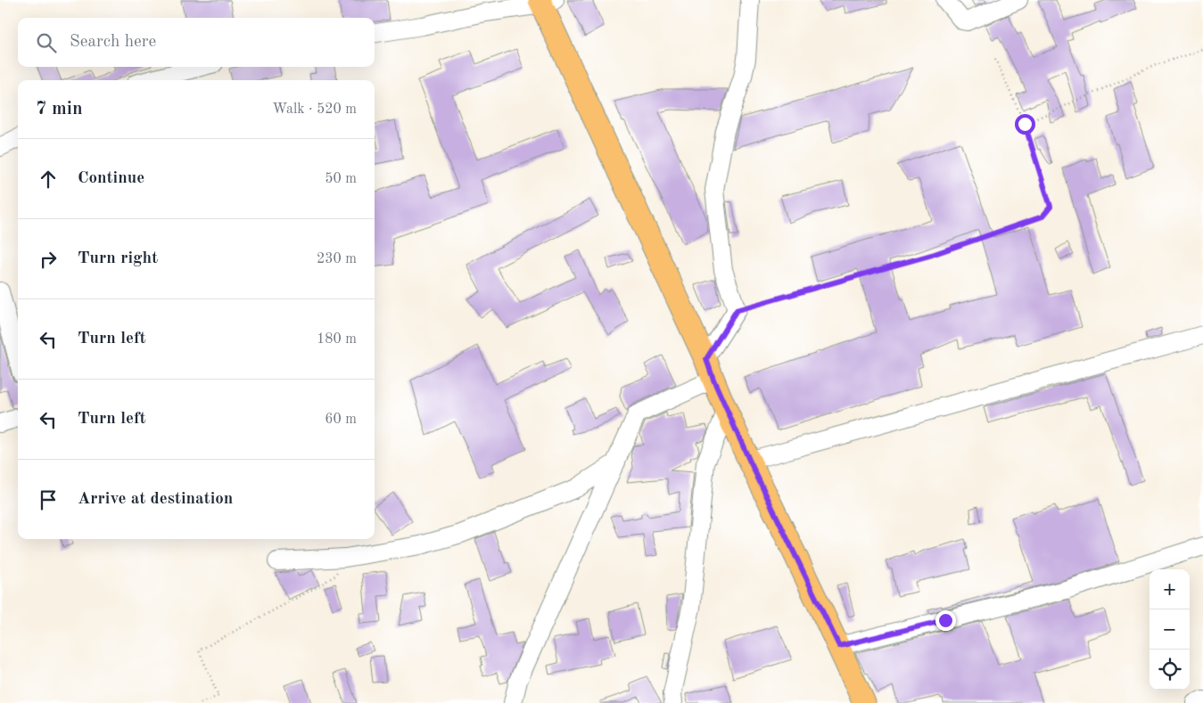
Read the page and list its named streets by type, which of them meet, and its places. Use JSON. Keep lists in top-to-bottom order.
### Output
{
  "page": {
    "search": "Search here",
    "heading": ["7 min", "Walk · 520 m"],
    "list": [
      ["Continue", "50 m"],
      ["Turn right", "230 m"],
      ["Turn left", "180 m"],
      ["Turn left", "60 m"],
      "Arrive at destination"
    ],
    "map_buttons": ["+", "−"]
  }
}
